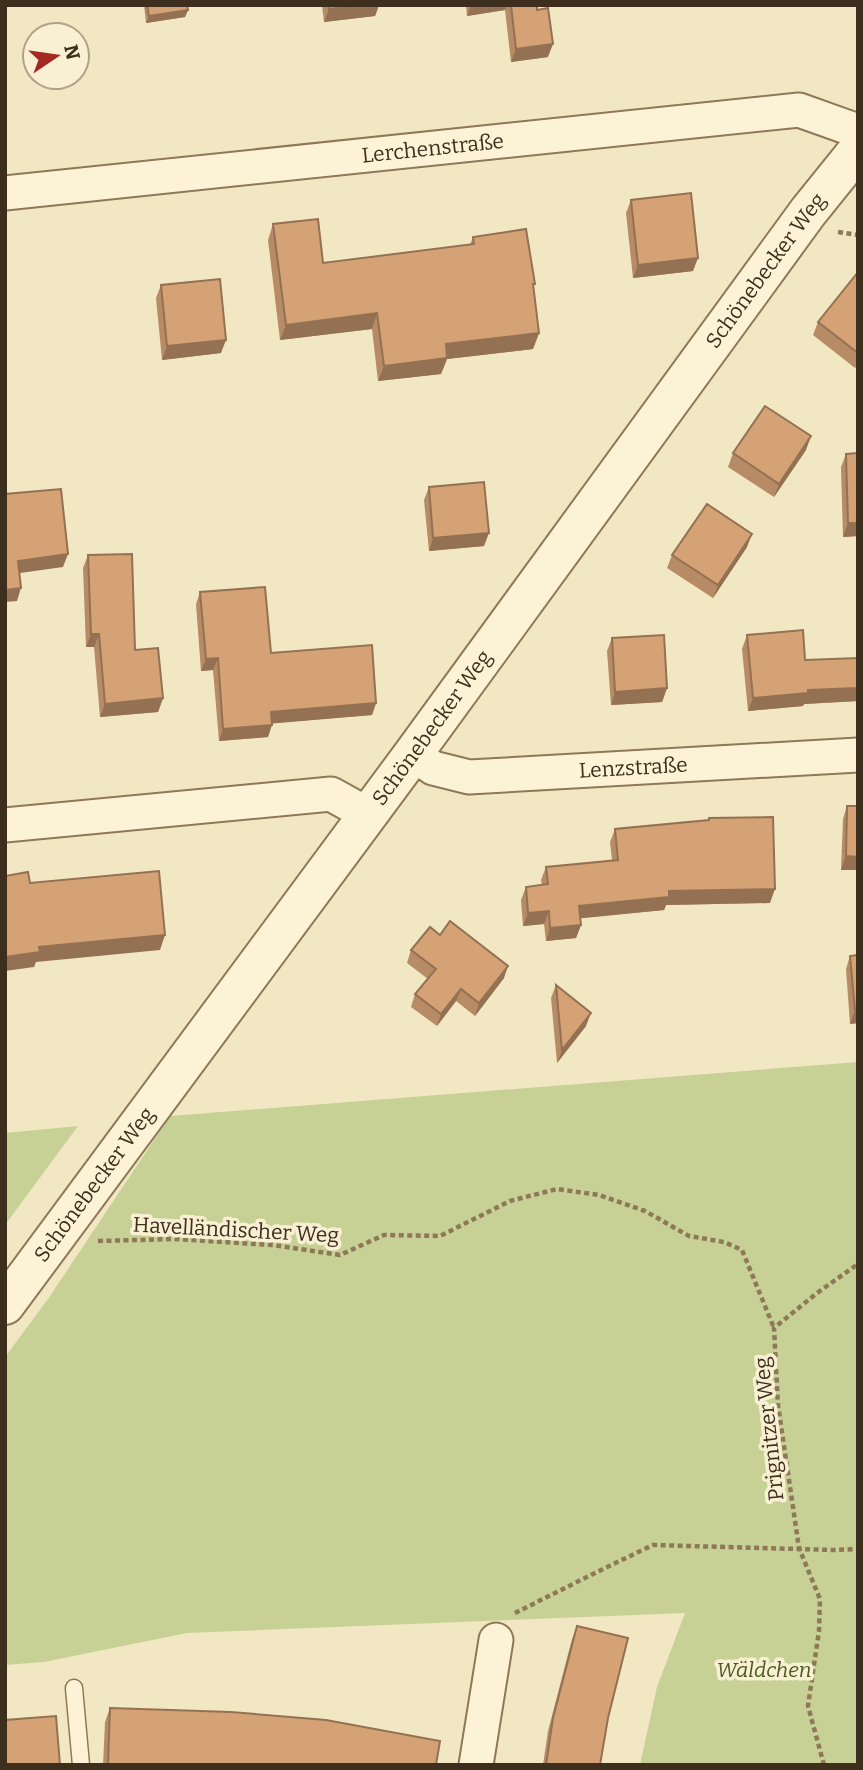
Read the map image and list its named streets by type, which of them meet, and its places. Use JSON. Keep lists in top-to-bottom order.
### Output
{
  "streets": {
    "street": ["Lerchenstraße", "Schönebecker Weg", "Lenzstraße"],
    "path": ["Havelländischer Weg", "Prignitzer Weg"]
  },
  "crossings": [
    ["Schönebecker Weg", "Lenzstraße"],
    ["Havelländischer Weg", "Prignitzer Weg"]
  ],
  "parks": ["Wäldchen"],
  "north": "right"
}
